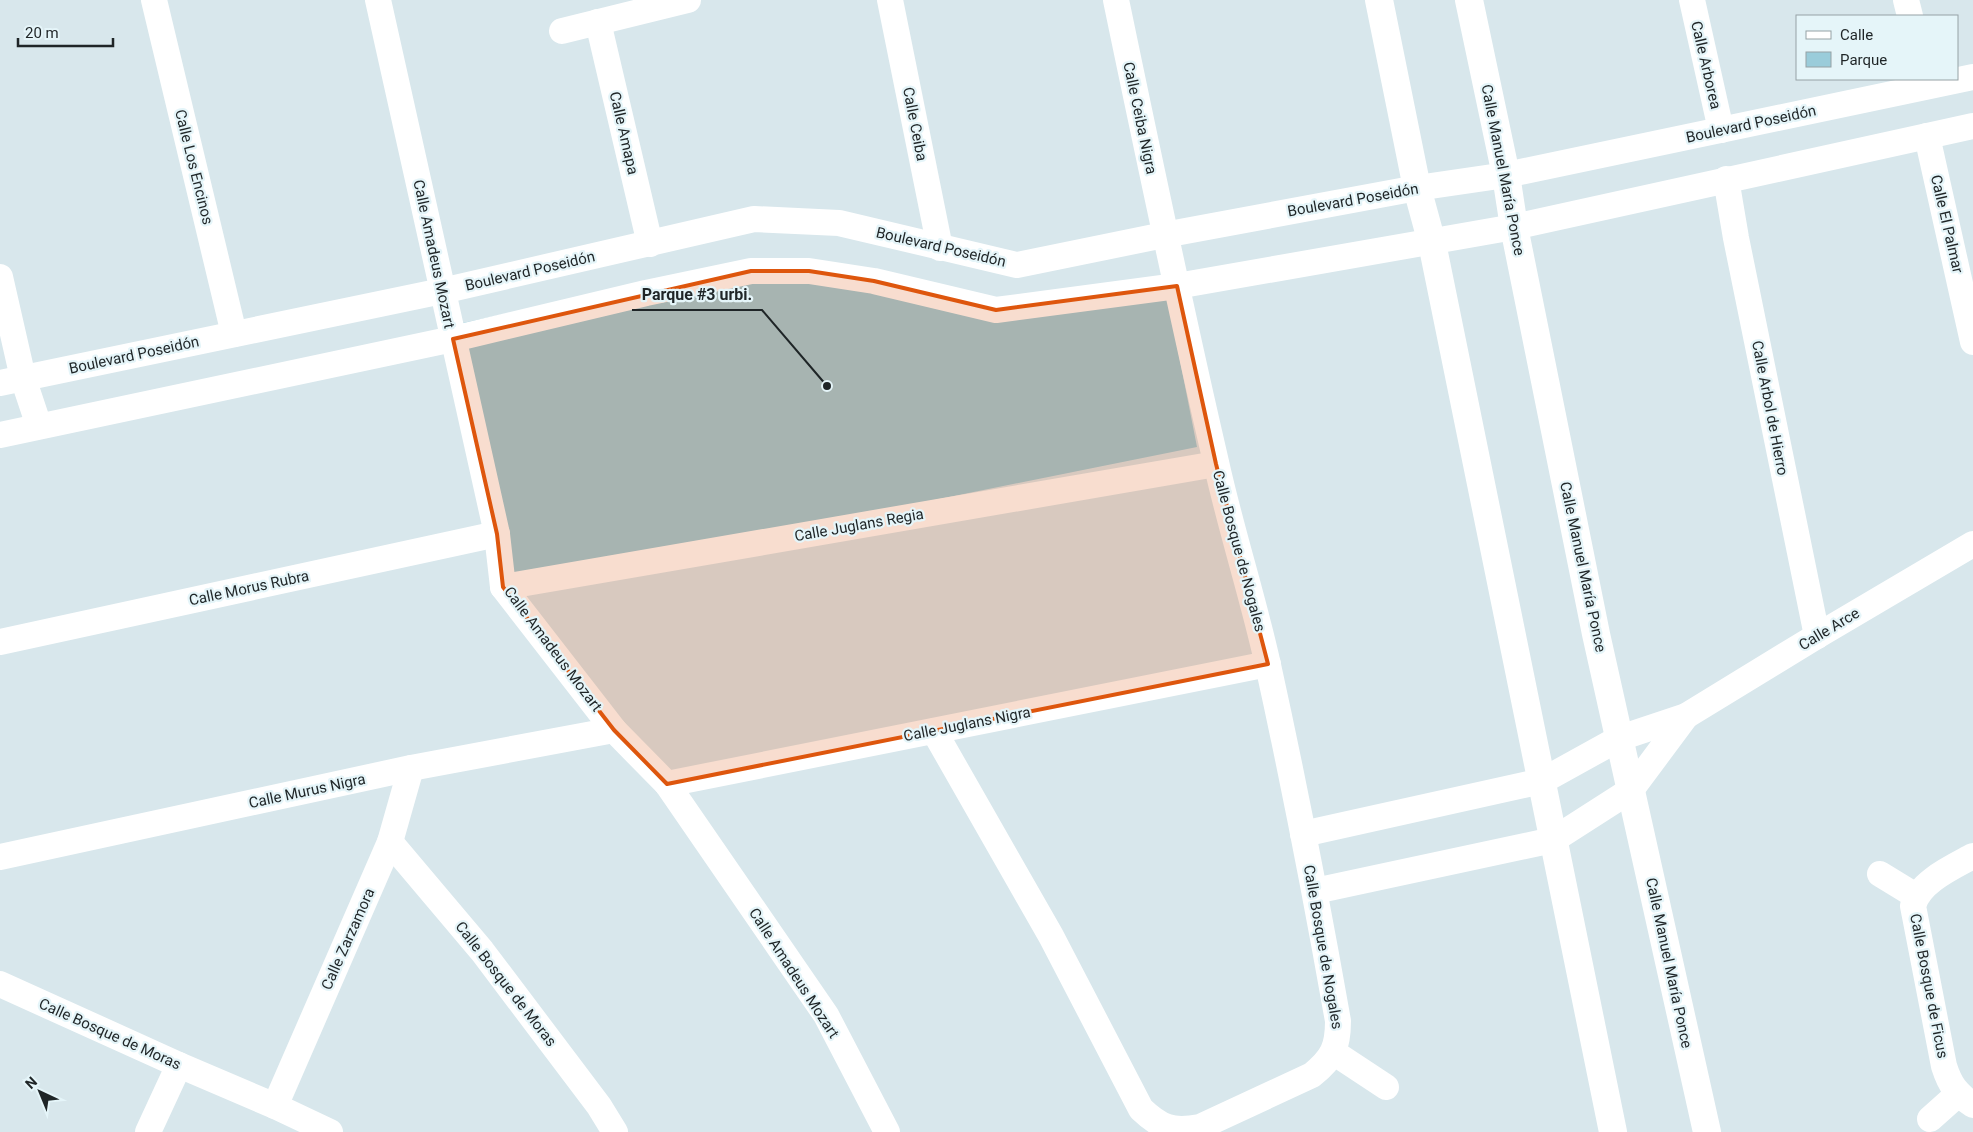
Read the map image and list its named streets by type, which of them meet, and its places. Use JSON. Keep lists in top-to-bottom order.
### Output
{
  "streets": {
    "street": [
      "Calle Arborea",
      "Calle Ceiba Nigra",
      "Calle Ceiba",
      "Boulevard Poseidón",
      "Calle Amapa",
      "Calle Los Encinos",
      "Calle Manuel María Ponce",
      "Calle El Palmar",
      "Calle Amadeus Mozart",
      "Calle Arbol de Hierro",
      "Calle Juglans Regia",
      "Calle Bosque de Nogales",
      "Calle Morus Rubra",
      "Calle Arce",
      "Calle Juglans Nigra",
      "Calle Murus Nigra",
      "Calle Zarzamora",
      "Calle Bosque de Moras",
      "Calle Bosque de Ficus"
    ]
  },
  "crossings": [
    ["Calle Arborea", "Boulevard Poseidón"],
    ["Calle Ceiba Nigra", "Boulevard Poseidón"],
    ["Calle Ceiba Nigra", "Calle Bosque de Nogales"],
    ["Calle Ceiba", "Boulevard Poseidón"],
    ["Boulevard Poseidón", "Calle Amapa"],
    ["Boulevard Poseidón", "Calle Los Encinos"],
    ["Boulevard Poseidón", "Calle Manuel María Ponce"],
    ["Boulevard Poseidón", "Calle Amadeus Mozart"],
    ["Boulevard Poseidón", "Calle Bosque de Nogales"],
    ["Calle Manuel María Ponce", "Calle Arce"],
    ["Calle Amadeus Mozart", "Calle Juglans Regia"],
    ["Calle Amadeus Mozart", "Calle Morus Rubra"],
    ["Calle Amadeus Mozart", "Calle Juglans Nigra"],
    ["Calle Amadeus Mozart", "Calle Murus Nigra"],
    ["Calle Arbol de Hierro", "Calle Arce"],
    ["Calle Juglans Regia", "Calle Bosque de Nogales"],
    ["Calle Bosque de Nogales", "Calle Arce"],
    ["Calle Bosque de Nogales", "Calle Juglans Nigra"],
    ["Calle Murus Nigra", "Calle Zarzamora"],
    ["Calle Zarzamora", "Calle Bosque de Moras"]
  ],
  "places": ["Parque #3 urbi."],
  "legend": ["Calle", "Parque"],
  "scale_bar": "20 m",
  "north": "top left"
}
